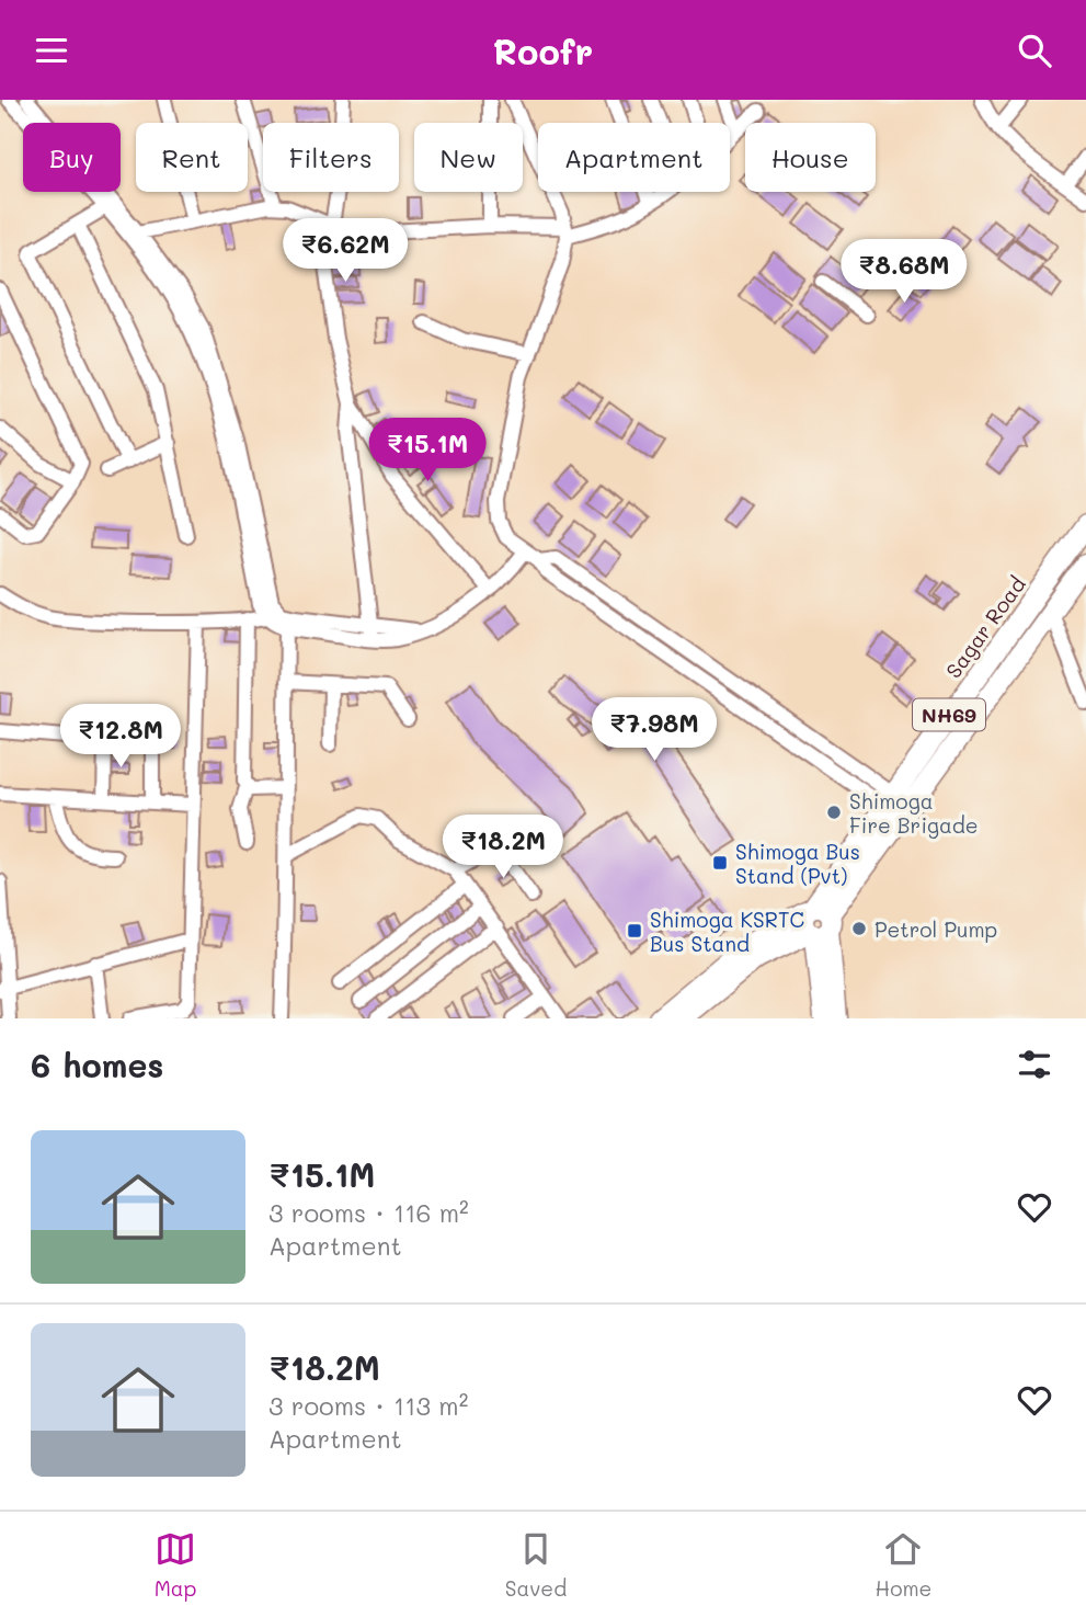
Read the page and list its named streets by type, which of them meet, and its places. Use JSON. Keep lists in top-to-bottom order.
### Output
{
  "streets": {
    "highway": ["Sagar Road", "NH69"]
  },
  "crossings": [
    ["Sagar Road", "NH69"]
  ],
  "places": {
    "other": ["Shimoga Fire Brigade", "Petrol Pump"],
    "transit": ["Shimoga Bus Stand (Pvt)", "Shimoga KSRTC Bus Stand"]
  },
  "page": {
    "header": "Roofr",
    "chip": [
      "Buy",
      "Rent",
      "Filters",
      "New",
      "Apartment",
      "House"
    ],
    "price": [
      "₹6.62M",
      "₹8.68M",
      "₹15.1M",
      "₹7.98M",
      "₹12.8M",
      "₹18.2M"
    ],
    "heading": "6 homes",
    "list": [
      {
        "name": "₹15.1M",
        "note": "3 rooms · 116 m² · Apartment"
      },
      {
        "name": "₹18.2M",
        "note": "3 rooms · 113 m² · Apartment"
      }
    ],
    "tabs": ["Map", "Saved", "Home"]
  }
}
